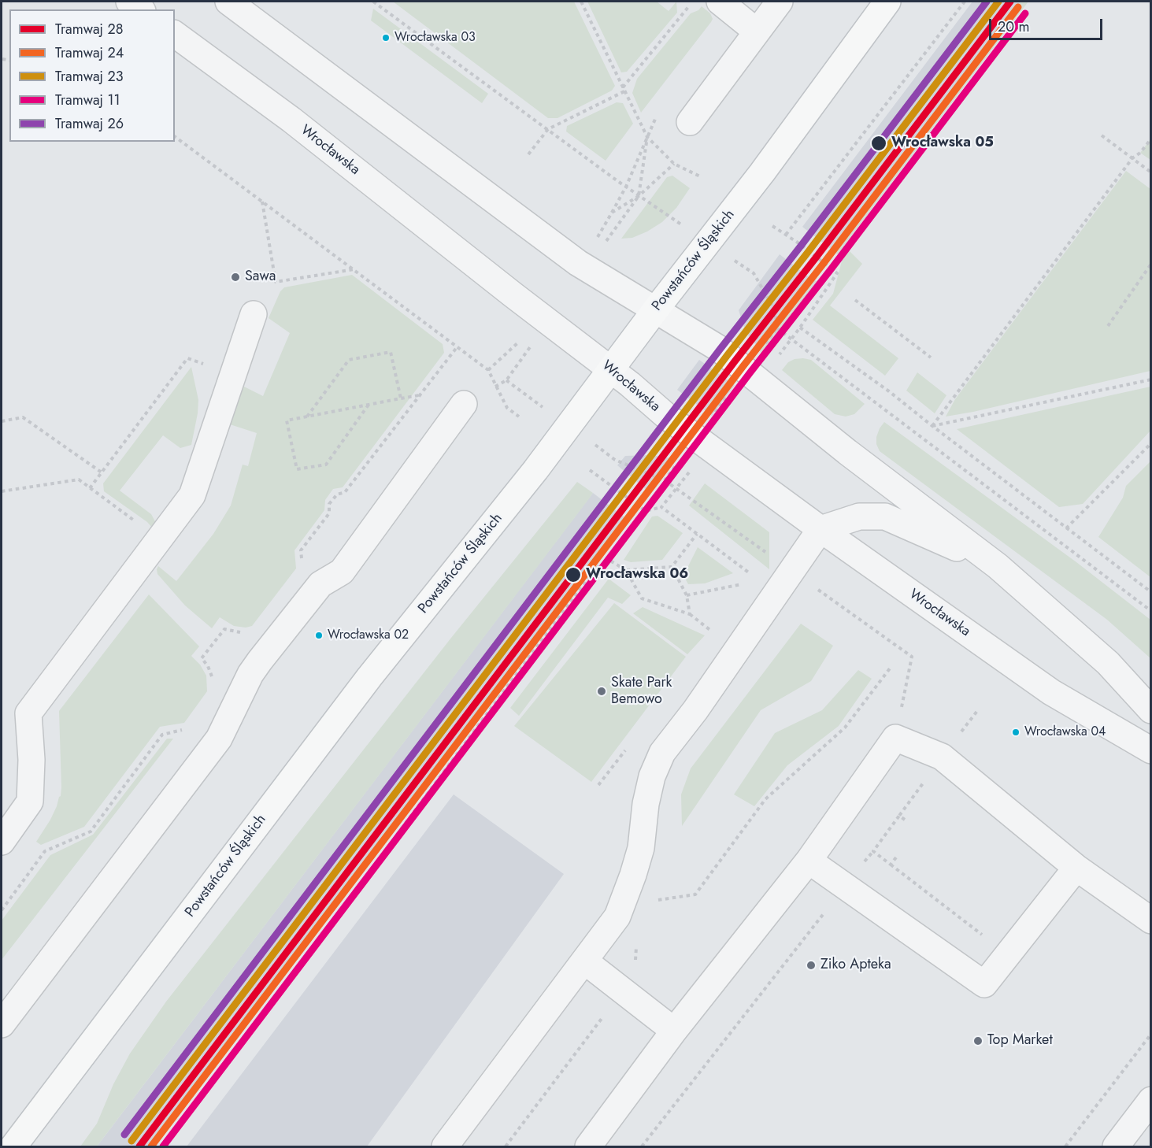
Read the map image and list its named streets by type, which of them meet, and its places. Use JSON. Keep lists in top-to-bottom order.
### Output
{
  "streets": {
    "main road": ["Powstańców Śląskich"],
    "street": ["Wrocławska"]
  },
  "crossings": [
    ["Wrocławska", "Powstańców Śląskich"]
  ],
  "places": [
    "Wrocławska 03",
    "Wrocławska 05",
    "Sawa",
    "Wrocławska 06",
    "Wrocławska 02",
    "Skate Park Bemowo",
    "Wrocławska 04",
    "Ziko Apteka",
    "Top Market"
  ],
  "lines": [
    "tram line 28",
    "tram line 23",
    "tram line 26",
    "tram line 24",
    "tram line 11"
  ],
  "legend": [
    "Tramwaj 28",
    "Tramwaj 24",
    "Tramwaj 23",
    "Tramwaj 11",
    "Tramwaj 26"
  ],
  "scale_bar": "20 m"
}
